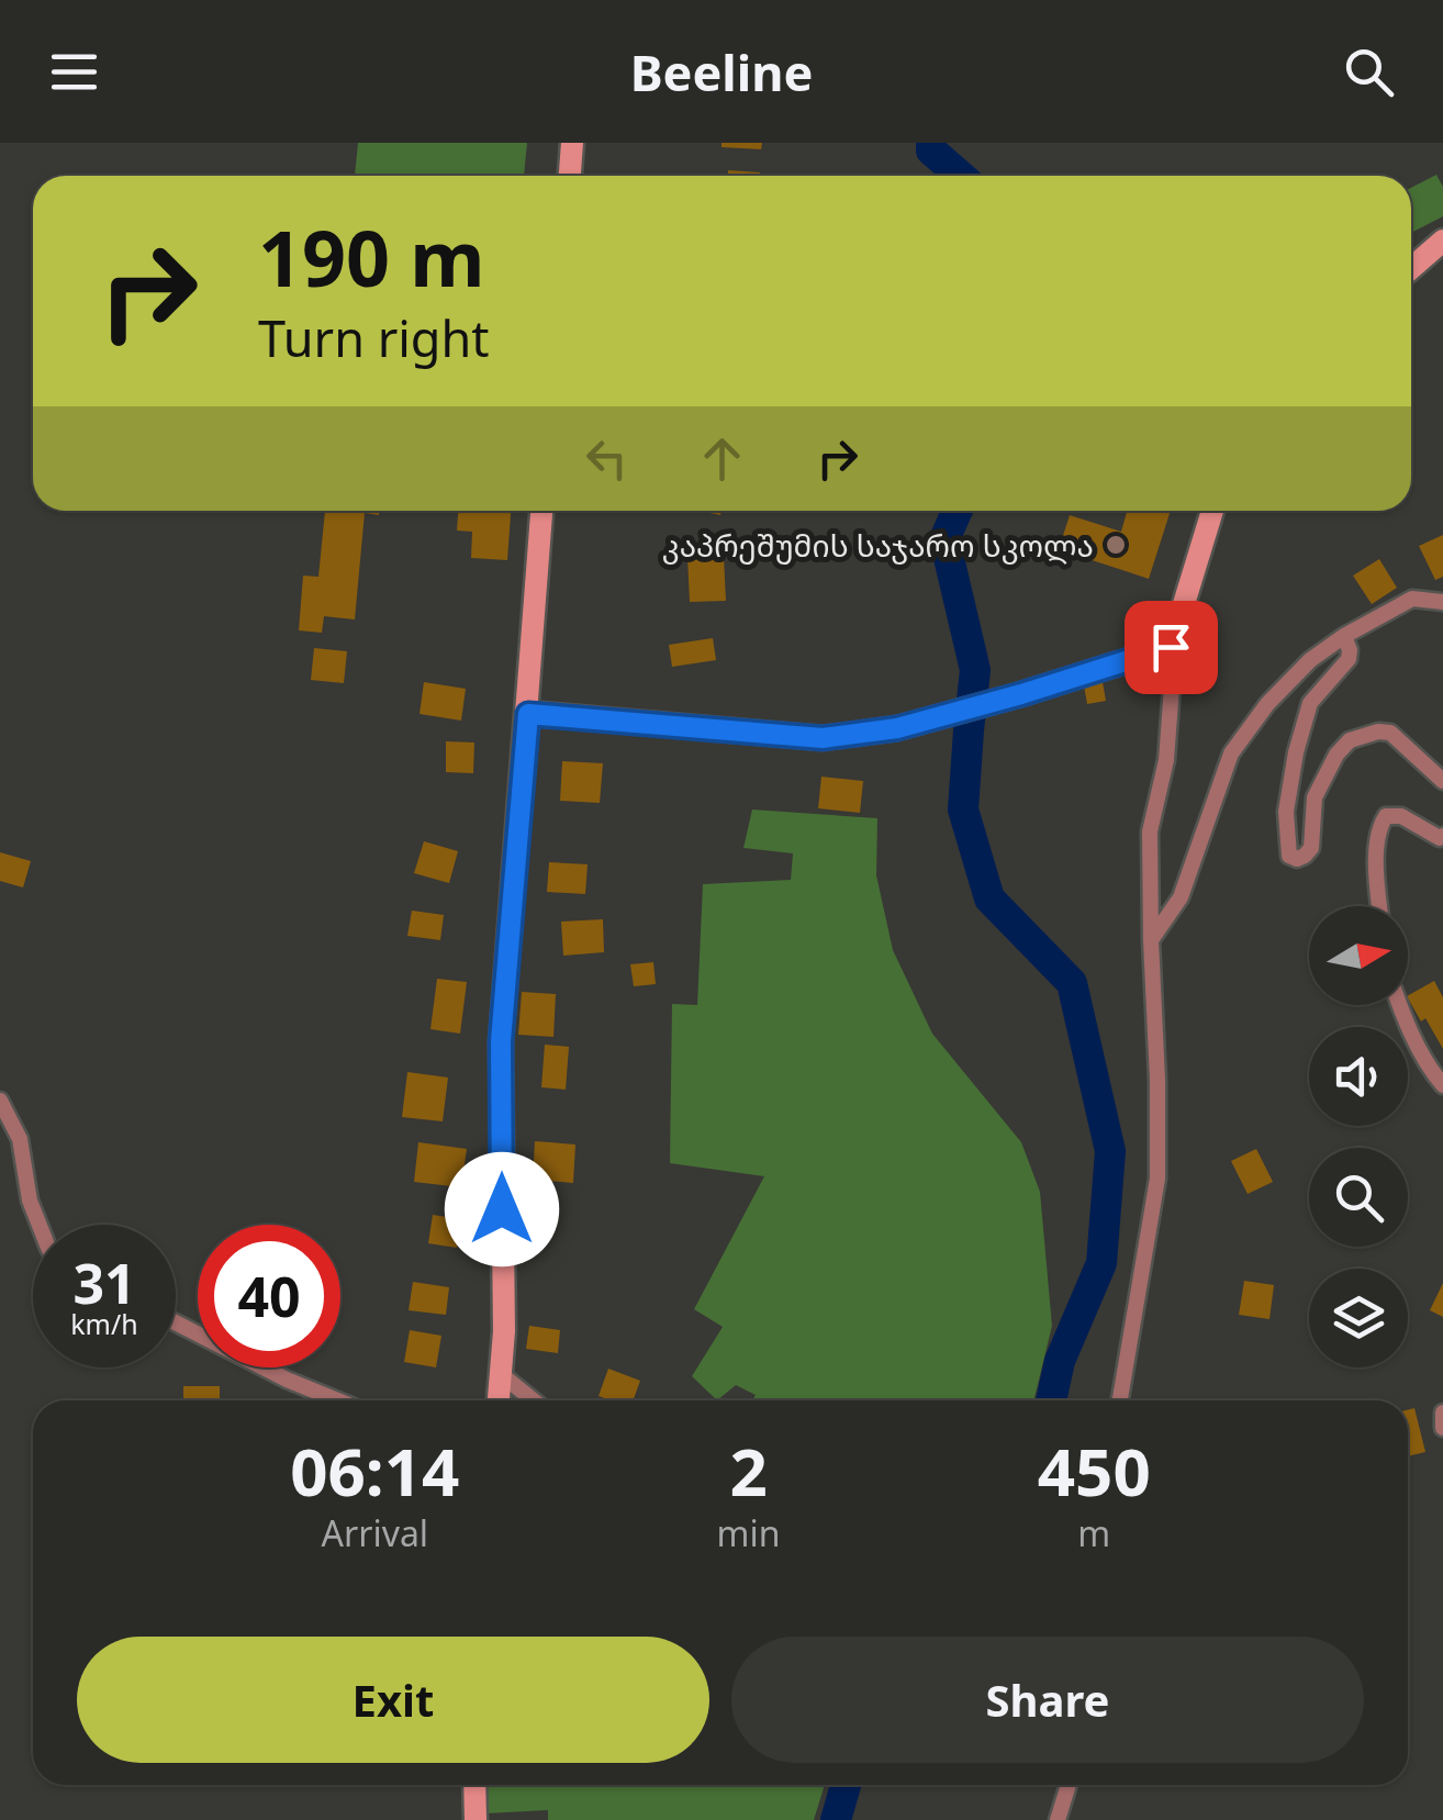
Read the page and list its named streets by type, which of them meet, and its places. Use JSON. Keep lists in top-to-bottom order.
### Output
{
  "places": ["კაპრეშუმის საჯარო სკოლა"],
  "north": "right",
  "page": {
    "header": "Beeline",
    "turn": ["190 m", "Turn right"],
    "speed": "31 km/h",
    "limit": "40",
    "eta": [
      "06:14",
      "Arrival",
      "2",
      "min",
      "450",
      "m"
    ],
    "buttons": ["Exit", "Share"]
  }
}
